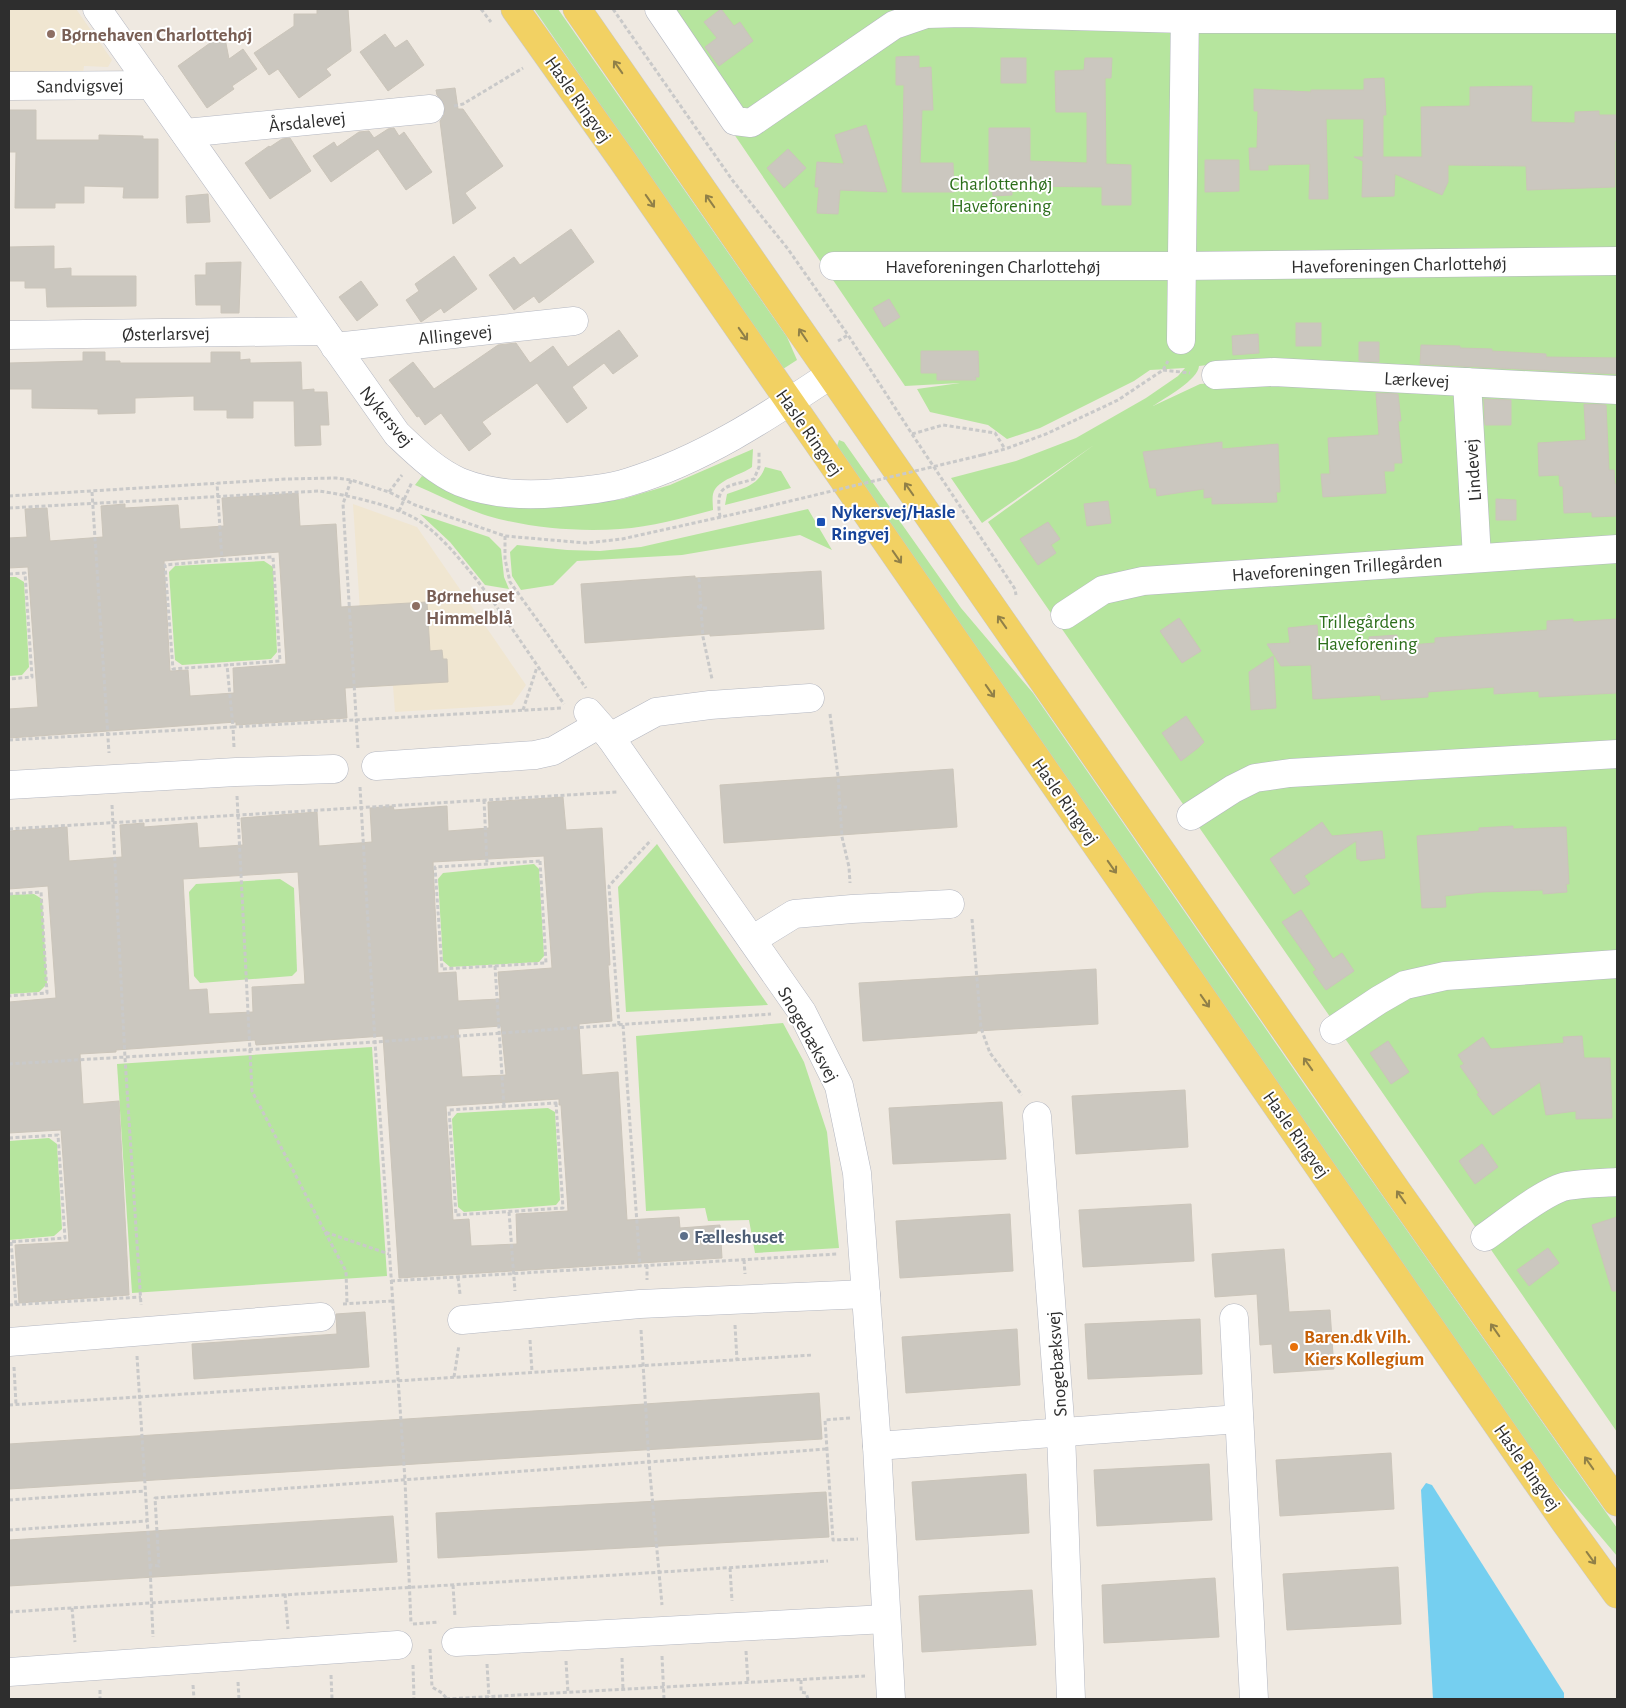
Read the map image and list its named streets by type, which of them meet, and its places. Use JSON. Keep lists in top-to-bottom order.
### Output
{
  "streets": {
    "main road": ["Hasle Ringvej"],
    "street": [
      "Sandvigsvej",
      "Årsdalevej",
      "Haveforeningen Charlottehøj",
      "Østerlarsvej",
      "Allingevej",
      "Lærkevej",
      "Nykersvej",
      "Lindevej",
      "Haveforeningen Trillegården",
      "Snogebæksvej"
    ]
  },
  "crossings": [
    ["Sandvigsvej", "Nykersvej"],
    ["Hasle Ringvej", "Nykersvej"],
    ["Årsdalevej", "Nykersvej"],
    ["Østerlarsvej", "Allingevej"],
    ["Østerlarsvej", "Nykersvej"],
    ["Allingevej", "Nykersvej"],
    ["Lærkevej", "Lindevej"],
    ["Lindevej", "Haveforeningen Trillegården"]
  ],
  "parks": ["Charlottenhøj Haveforening", "Trillegårdens Haveforening"],
  "places": {
    "other": [
      "Børnehaven Charlottehøj",
      "Børnehuset Himmelblå",
      "Fælleshuset",
      "Baren.dk Vilh. Kiers Kollegium"
    ],
    "transit": ["Nykersvej/Hasle Ringvej"]
  }
}
